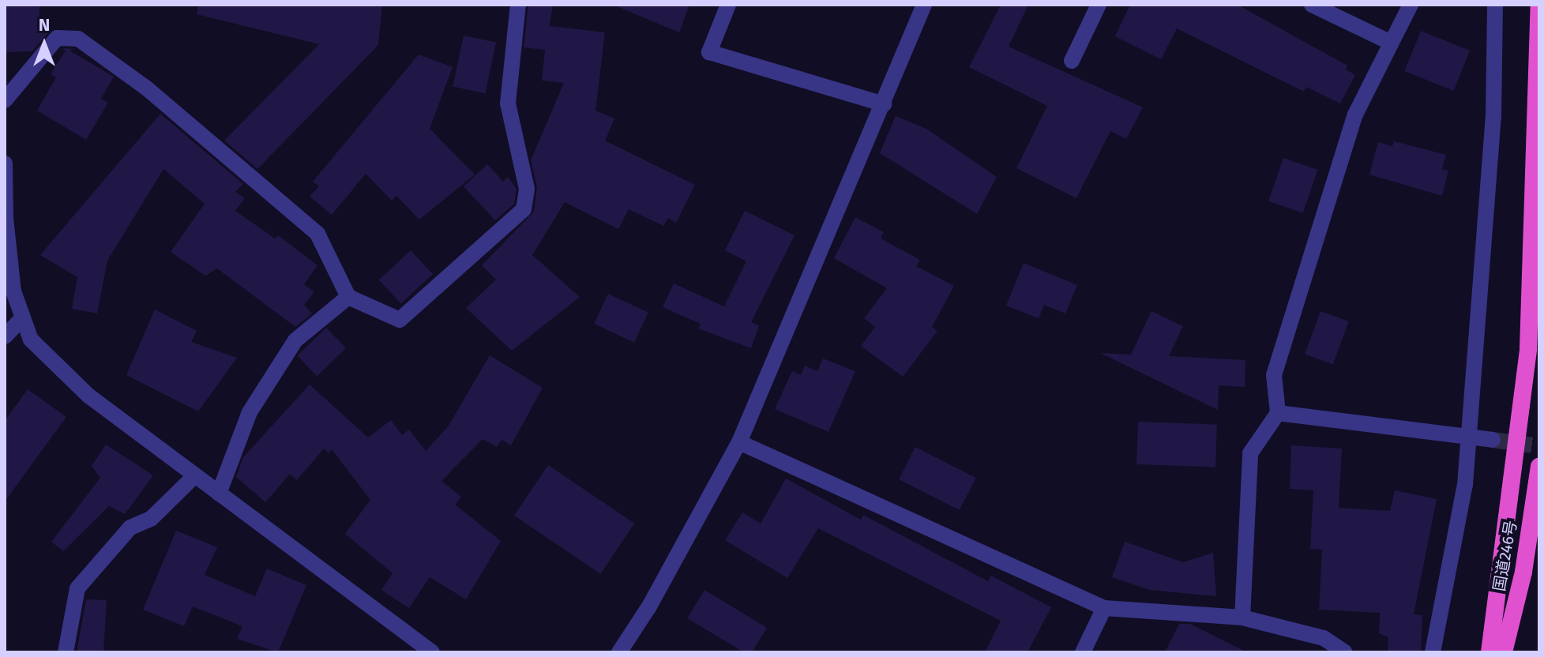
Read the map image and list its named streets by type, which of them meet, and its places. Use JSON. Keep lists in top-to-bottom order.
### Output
{
  "streets": {
    "highway": ["国道246号"]
  },
  "north": "top"
}
